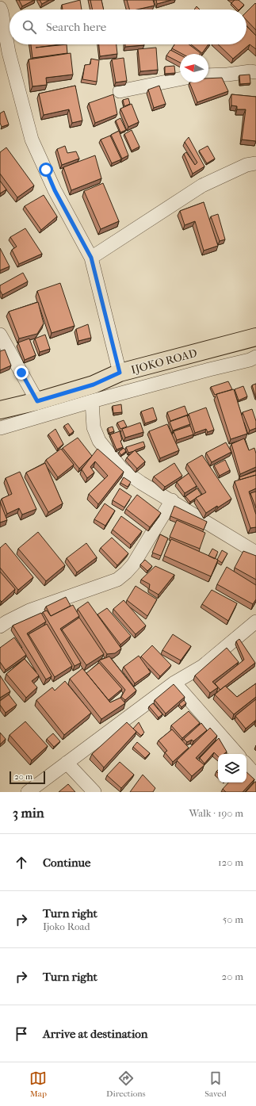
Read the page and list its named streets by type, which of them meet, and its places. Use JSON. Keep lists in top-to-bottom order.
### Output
{
  "streets": {
    "main road": ["IJOKO ROAD"]
  },
  "scale_bar": "20 m",
  "north": "left",
  "page": {
    "search": "Search here",
    "scale": "20 m",
    "heading": ["3 min", "Walk · 190 m"],
    "list": [
      ["Continue", "120 m"],
      ["Turn right", "Ijoko Road", "50 m"],
      ["Turn right", "20 m"],
      "Arrive at destination"
    ],
    "nav": ["Map", "Directions", "Saved"]
  }
}
